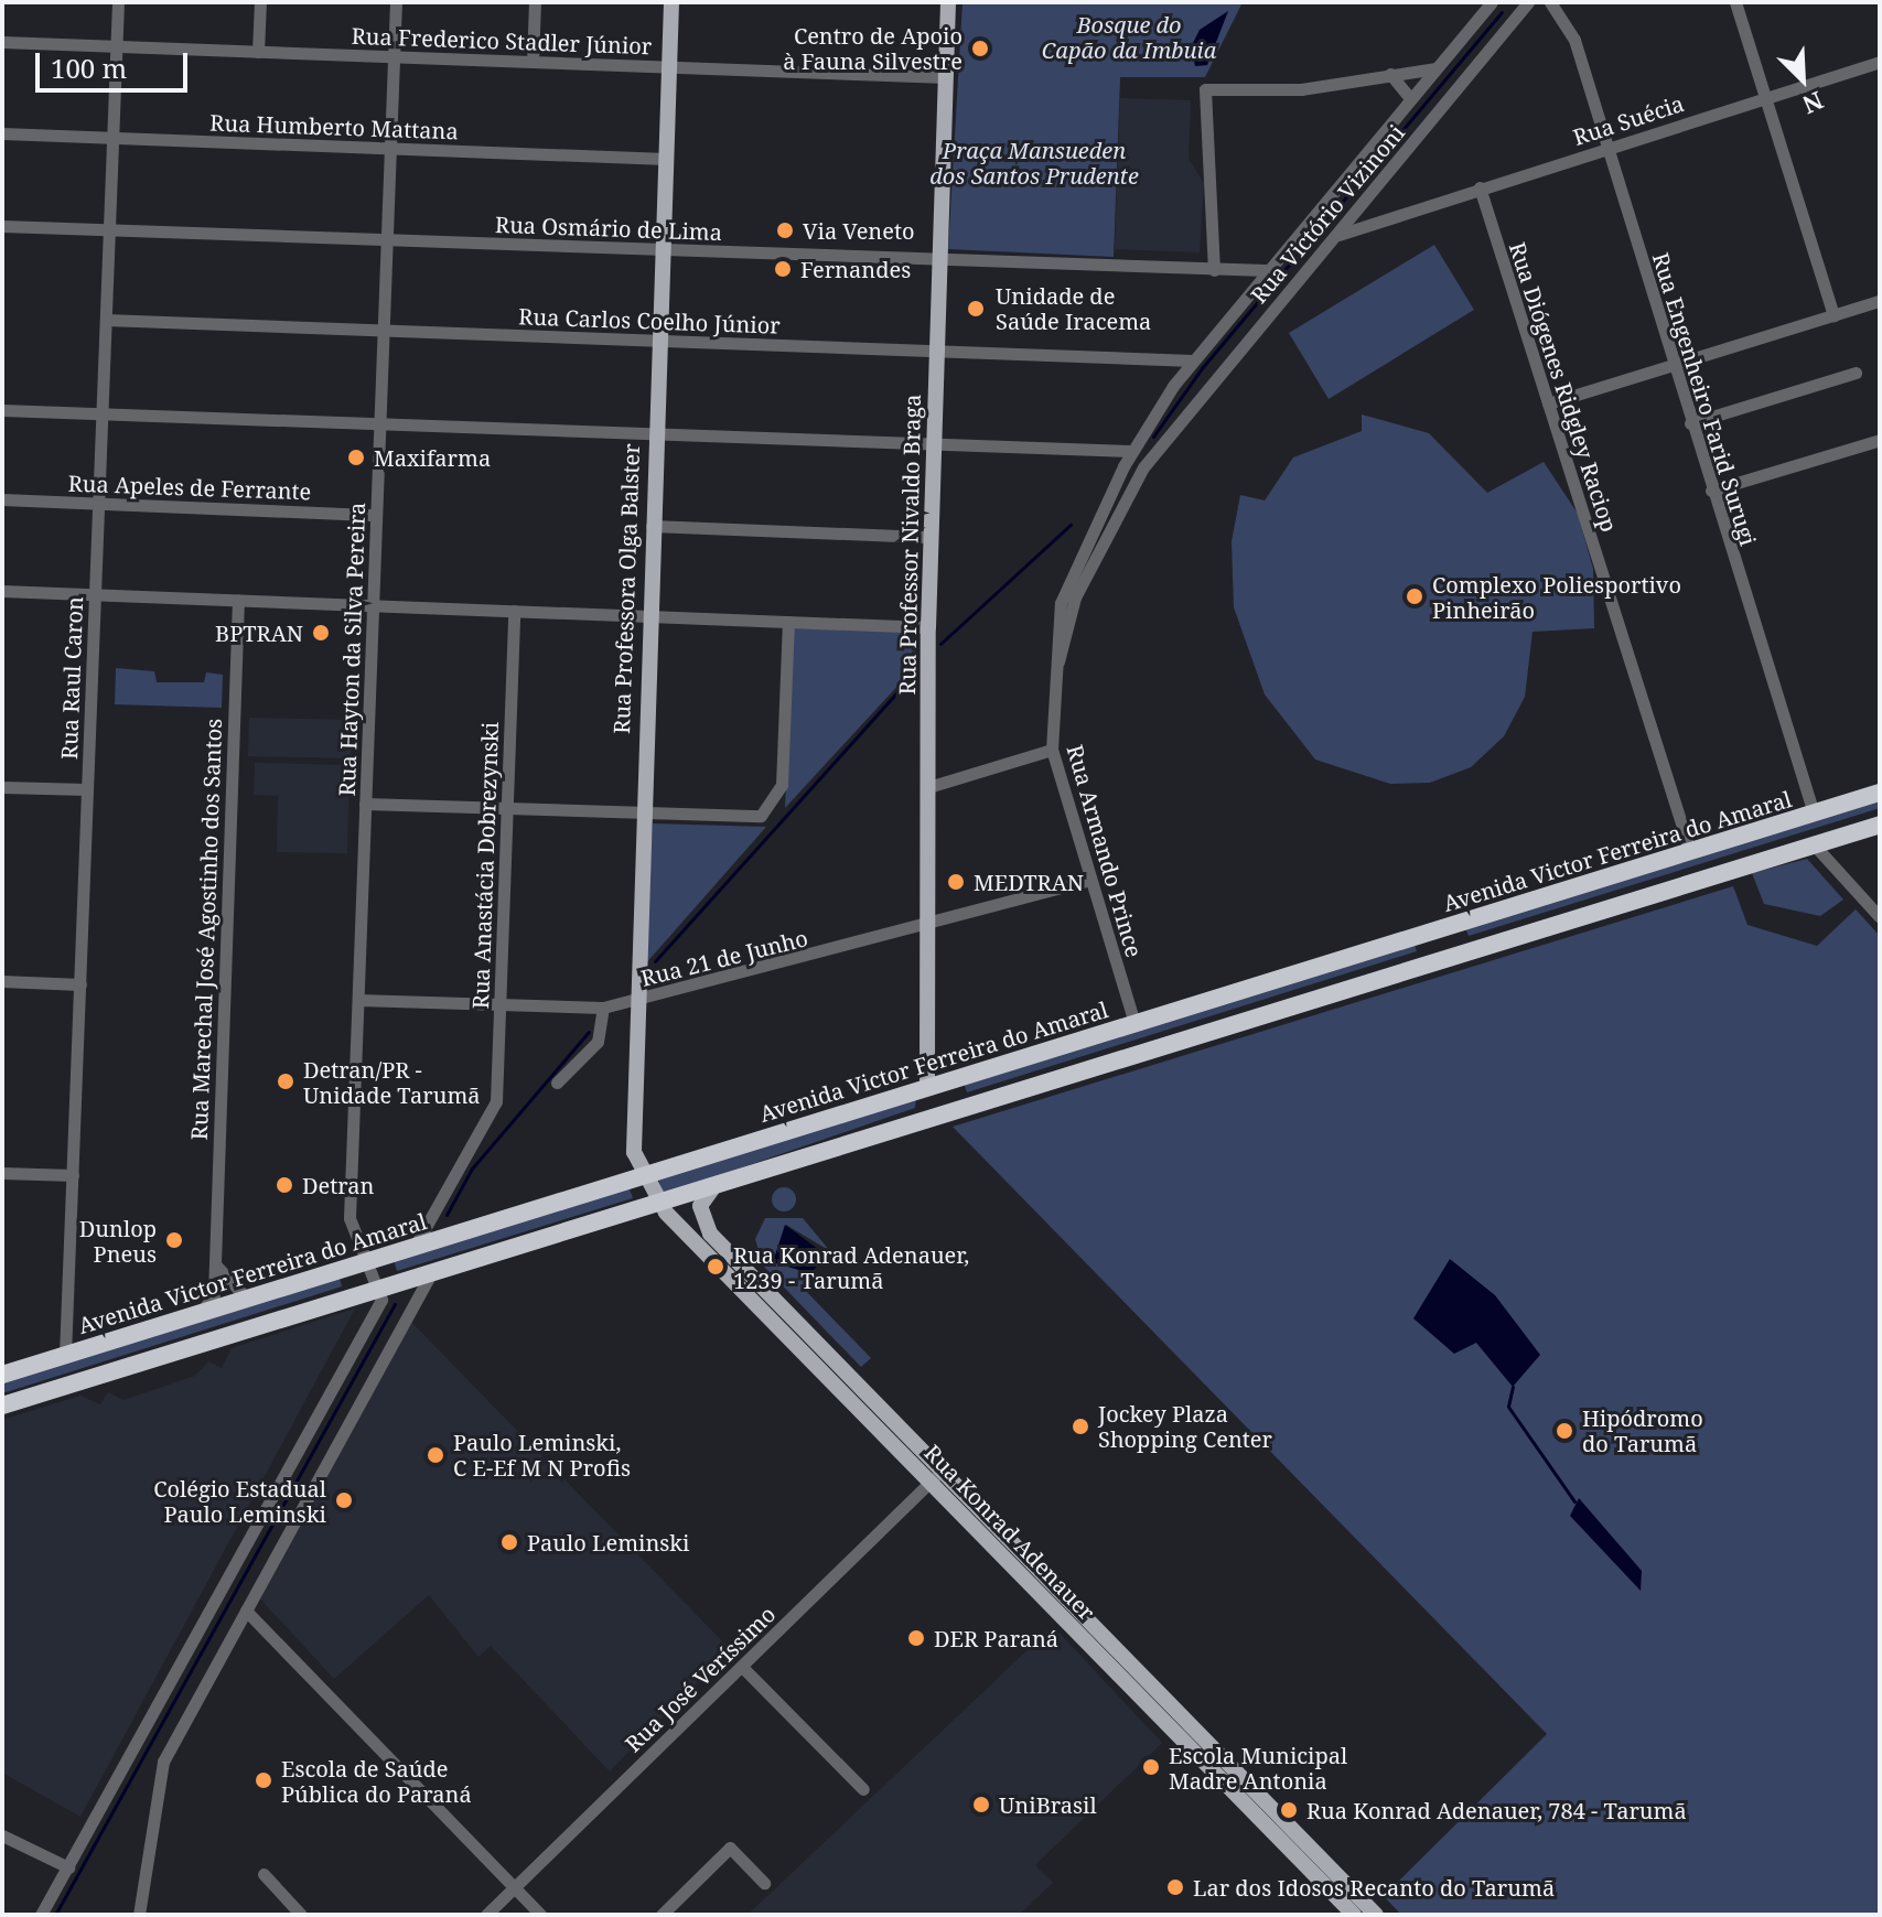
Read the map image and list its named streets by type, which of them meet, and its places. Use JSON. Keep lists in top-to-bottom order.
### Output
{
  "streets": {
    "highway": ["Avenida Victor Ferreira do Amaral"],
    "main road": ["Rua Professor Nivaldo Braga", "Rua Professora Olga Balster", "Rua Konrad Adenauer"],
    "street": [
      "Rua Frederico Stadler Júnior",
      "Rua Suécia",
      "Rua Humberto Mattana",
      "Rua Victório Vizinoni",
      "Rua Osmário de Lima",
      "Rua Carlos Coelho Júnior",
      "Rua Diógenes Ridgley Raciop",
      "Rua Engenheiro Farid Surugi",
      "Rua Apeles de Ferrante",
      "Rua Hayton da Silva Pereira",
      "Rua Raul Caron",
      "Rua Armando Prince",
      "Rua Anastácia Dobrezynski",
      "Rua Marechal José Agostinho dos Santos",
      "Rua 21 de Junho",
      "Rua José Veríssimo"
    ]
  },
  "crossings": [
    ["Rua Frederico Stadler Júnior", "Rua Professor Nivaldo Braga"],
    ["Rua Frederico Stadler Júnior", "Rua Professora Olga Balster"],
    ["Rua Frederico Stadler Júnior", "Rua Hayton da Silva Pereira"],
    ["Rua Frederico Stadler Júnior", "Rua Raul Caron"],
    ["Rua Suécia", "Rua Victório Vizinoni"],
    ["Rua Suécia", "Rua Diógenes Ridgley Raciop"],
    ["Rua Suécia", "Rua Engenheiro Farid Surugi"],
    ["Rua Humberto Mattana", "Rua Professora Olga Balster"],
    ["Rua Humberto Mattana", "Rua Hayton da Silva Pereira"],
    ["Rua Humberto Mattana", "Rua Raul Caron"],
    ["Rua Victório Vizinoni", "Rua Osmário de Lima"],
    ["Rua Victório Vizinoni", "Rua Carlos Coelho Júnior"],
    ["Rua Victório Vizinoni", "Rua Armando Prince"],
    ["Rua Osmário de Lima", "Rua Professor Nivaldo Braga"],
    ["Rua Osmário de Lima", "Rua Professora Olga Balster"],
    ["Rua Osmário de Lima", "Rua Hayton da Silva Pereira"],
    ["Rua Osmário de Lima", "Rua Raul Caron"],
    ["Rua Carlos Coelho Júnior", "Rua Professor Nivaldo Braga"],
    ["Rua Carlos Coelho Júnior", "Rua Professora Olga Balster"],
    ["Rua Carlos Coelho Júnior", "Rua Hayton da Silva Pereira"],
    ["Rua Carlos Coelho Júnior", "Rua Raul Caron"],
    ["Rua Diógenes Ridgley Raciop", "Avenida Victor Ferreira do Amaral"],
    ["Rua Engenheiro Farid Surugi", "Avenida Victor Ferreira do Amaral"],
    ["Rua Apeles de Ferrante", "Rua Hayton da Silva Pereira"],
    ["Rua Apeles de Ferrante", "Rua Raul Caron"],
    ["Rua Professor Nivaldo Braga", "Avenida Victor Ferreira do Amaral"],
    ["Rua Professor Nivaldo Braga", "Rua 21 de Junho"],
    ["Rua Professora Olga Balster", "Avenida Victor Ferreira do Amaral"],
    ["Rua Professora Olga Balster", "Rua 21 de Junho"],
    ["Rua Professora Olga Balster", "Rua Konrad Adenauer"],
    ["Rua Hayton da Silva Pereira", "Avenida Victor Ferreira do Amaral"],
    ["Rua Hayton da Silva Pereira", "Rua 21 de Junho"],
    ["Rua Raul Caron", "Avenida Victor Ferreira do Amaral"],
    ["Rua Armando Prince", "Avenida Victor Ferreira do Amaral"],
    ["Rua Armando Prince", "Rua 21 de Junho"],
    ["Avenida Victor Ferreira do Amaral", "Rua Anastácia Dobrezynski"],
    ["Avenida Victor Ferreira do Amaral", "Rua Marechal José Agostinho dos Santos"],
    ["Avenida Victor Ferreira do Amaral", "Rua Konrad Adenauer"],
    ["Rua Anastácia Dobrezynski", "Rua 21 de Junho"],
    ["Rua Konrad Adenauer", "Rua José Veríssimo"]
  ],
  "parks": ["Bosque do Capão da Imbuia", "Praça Mansueden dos Santos Prudente"],
  "places": [
    "Centro de Apoio à Fauna Silvestre",
    "Via Veneto",
    "Fernandes",
    "Unidade de Saúde Iracema",
    "Maxifarma",
    "Complexo Poliesportivo Pinheirão",
    "BPTRAN",
    "MEDTRAN",
    "Detran/PR - Unidade Tarumã",
    "Detran",
    "Dunlop Pneus",
    "Rua Konrad Adenauer, 1239 - Tarumã",
    "Jockey Plaza Shopping Center",
    "Hipódromo do Tarumã",
    "Paulo Leminski, C E-Ef M N Profis",
    "Colégio Estadual Paulo Leminski",
    "Paulo Leminski",
    "DER Paraná",
    "Escola Municipal Madre Antonia",
    "Escola de Saúde Pública do Paraná",
    "UniBrasil",
    "Rua Konrad Adenauer, 784 - Tarumã",
    "Lar dos Idosos Recanto do Tarumã"
  ],
  "scale_bar": "100 m",
  "north": "bottom right"
}
